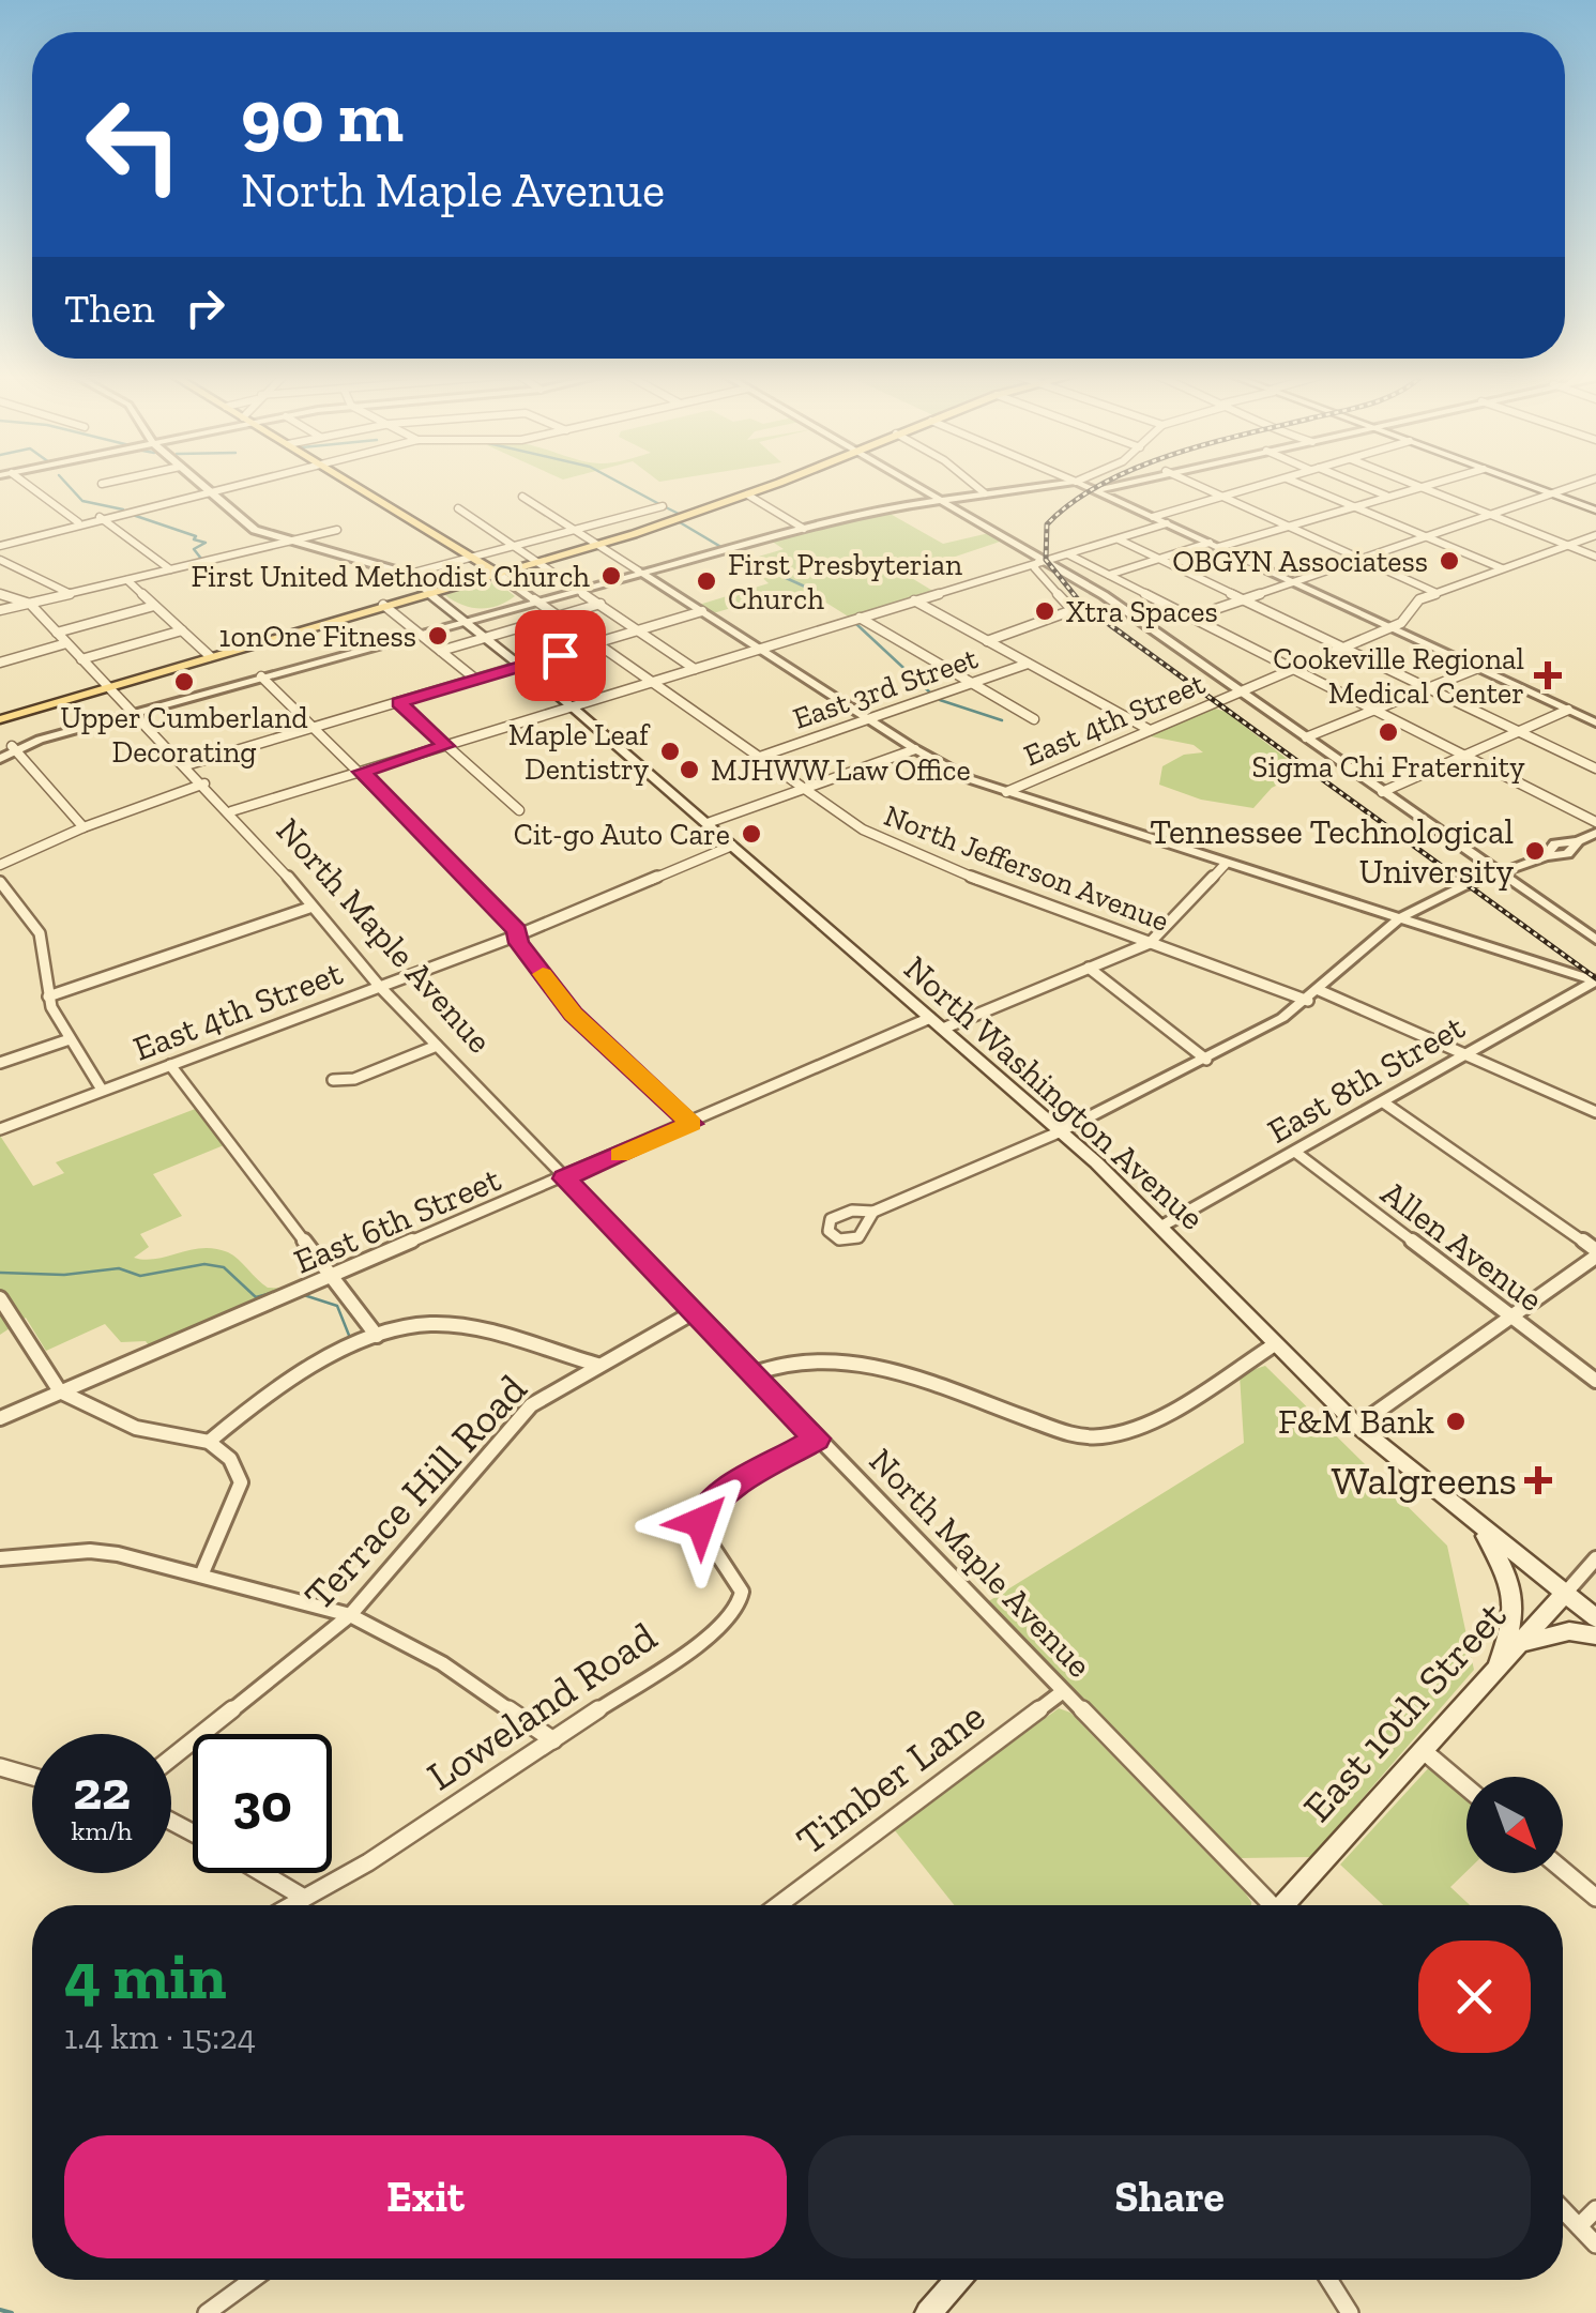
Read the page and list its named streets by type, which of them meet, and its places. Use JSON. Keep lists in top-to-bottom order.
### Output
{
  "streets": {
    "main road": ["North Washington Avenue", "East 10th Street"],
    "street": [
      "East 3rd Street",
      "East 4th Street",
      "North Jefferson Avenue",
      "North Maple Avenue",
      "East 8th Street",
      "East 6th Street",
      "Allen Avenue",
      "Terrace Hill Road",
      "Loweland Road",
      "Timber Lane"
    ]
  },
  "crossings": [
    ["East 3rd Street", "North Jefferson Avenue"],
    ["East 4th Street", "North Maple Avenue"],
    ["East 4th Street", "North Washington Avenue"],
    ["North Jefferson Avenue", "East 6th Street"],
    ["North Maple Avenue", "East 6th Street"],
    ["North Maple Avenue", "Terrace Hill Road"],
    ["North Maple Avenue", "Loweland Road"],
    ["North Maple Avenue", "Timber Lane"],
    ["East 8th Street", "North Washington Avenue"],
    ["East 8th Street", "Allen Avenue"],
    ["North Washington Avenue", "East 6th Street"],
    ["North Washington Avenue", "East 10th Street"]
  ],
  "places": {
    "other": [
      "OBGYN Associatess",
      "First United Methodist Church",
      "First Presbyterian Church",
      "Xtra Spaces",
      "1onOne Fitness",
      "Upper Cumberland Decorating",
      "Sigma Chi Fraternity",
      "Maple Leaf Dentistry",
      "MJHWW Law Office",
      "Cit-go Auto Care",
      "Tennessee Technological University",
      "F&M Bank"
    ],
    "health": ["Cookeville Regional Medical Center", "Walgreens"]
  },
  "north": "bottom right",
  "page": {
    "turn": ["90 m", "North Maple Avenue"],
    "then": "Then",
    "speed": "22 km/h",
    "limit": "30",
    "heading": ["4 min", "1.4 km · 15:24"],
    "buttons": ["Exit", "Share"]
  }
}
